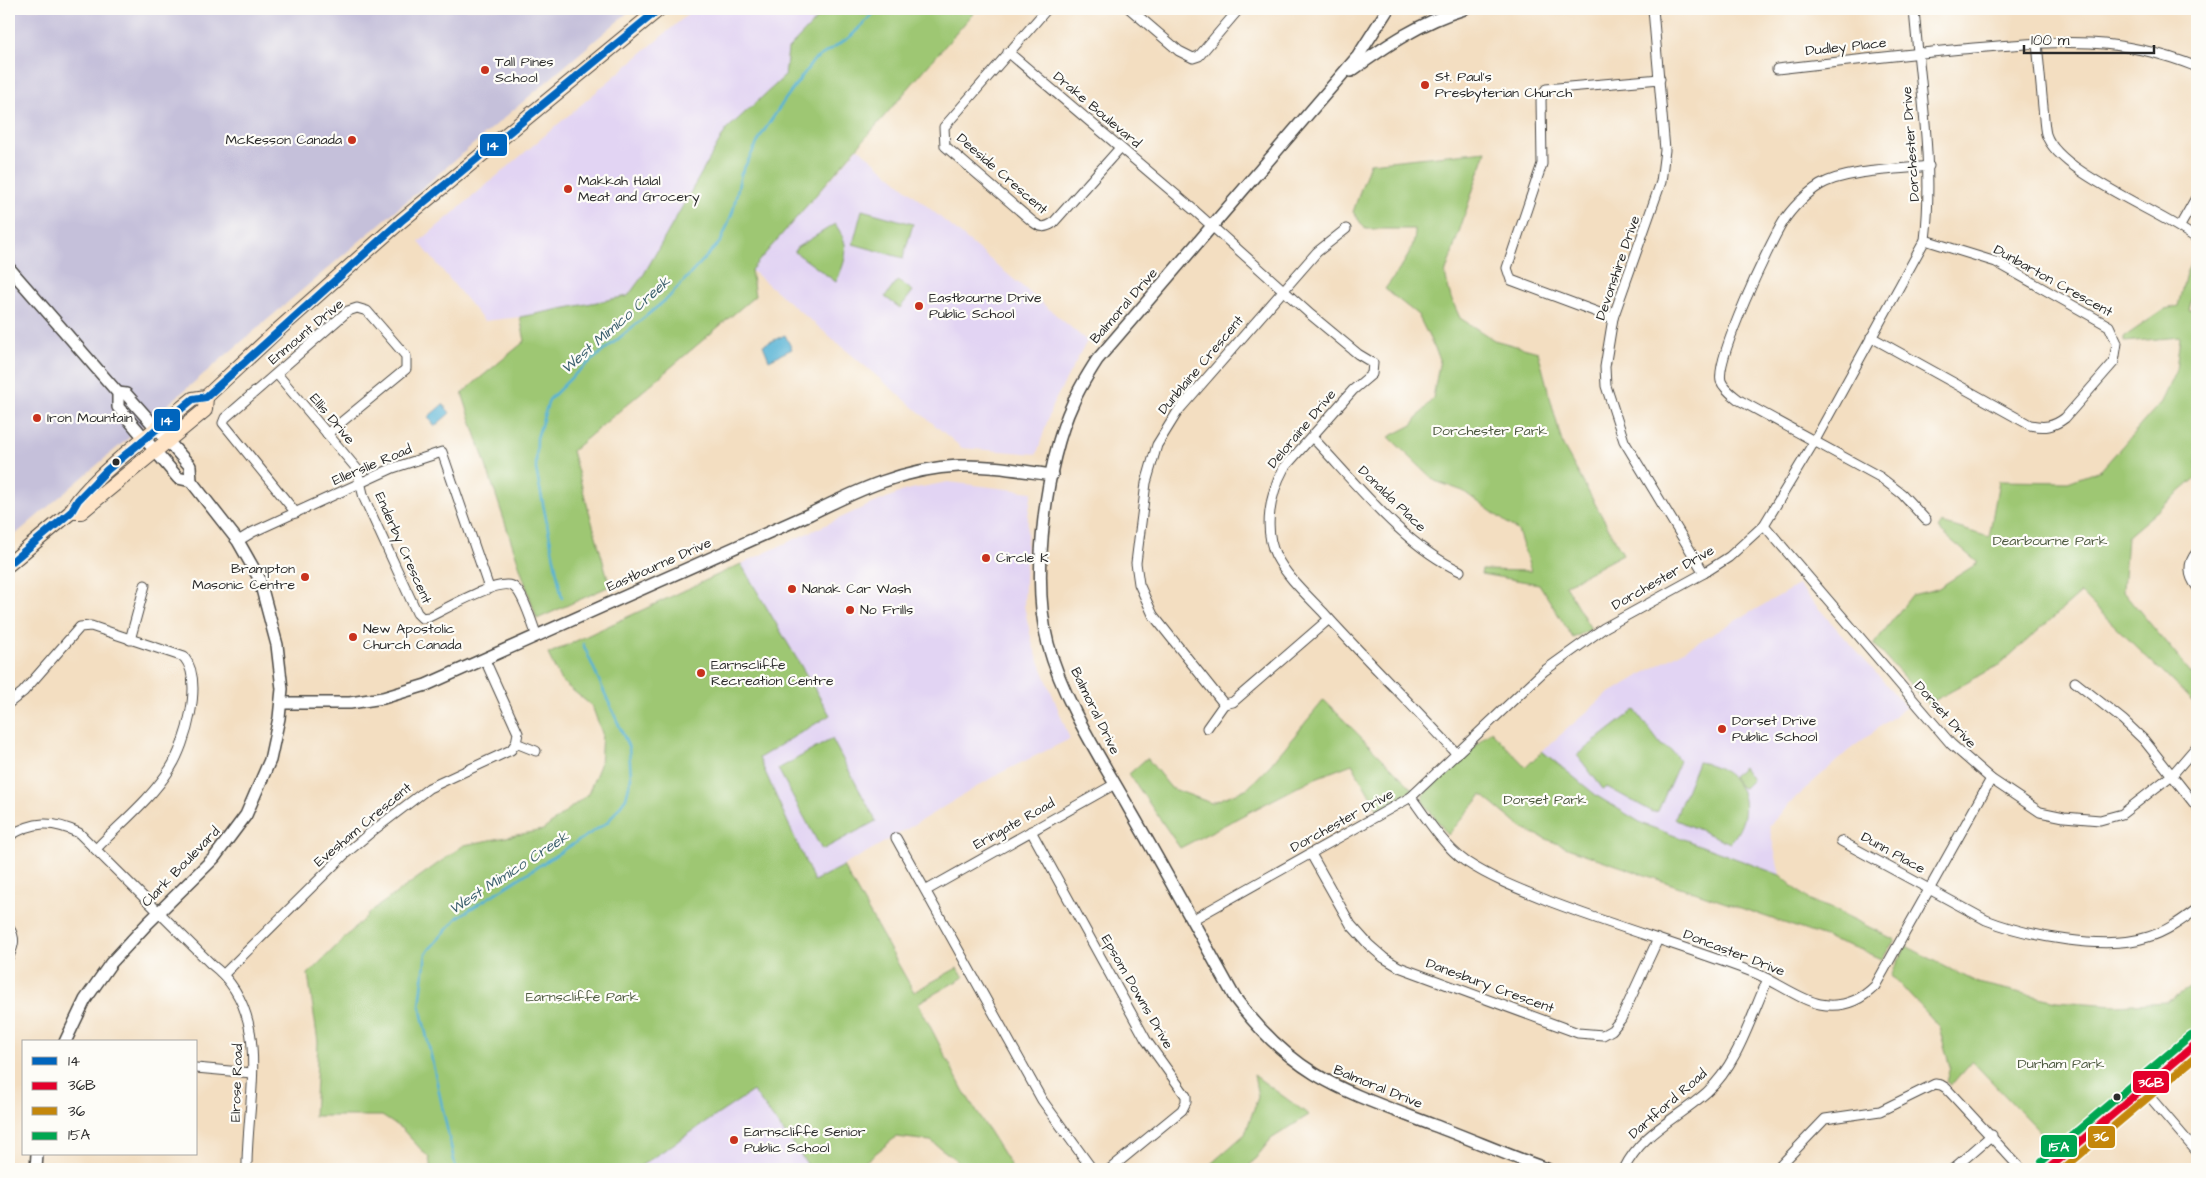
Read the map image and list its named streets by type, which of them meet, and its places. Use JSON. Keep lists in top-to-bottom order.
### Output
{
  "streets": {
    "street": [
      "Dudley Place",
      "Drake Boulevard",
      "Dorchester Drive",
      "Deeside Crescent",
      "Devonshire Drive",
      "Dunbarton Crescent",
      "Balmoral Drive",
      "Enmount Drive",
      "Dunblaine Crescent",
      "Ellis Drive",
      "Deloraine Drive",
      "Ellerslie Road",
      "Donalda Place",
      "Enderby Crescent",
      "Eastbourne Drive",
      "Dorset Drive",
      "Eringate Road",
      "Evesham Crescent",
      "Dunn Place",
      "Clark Boulevard",
      "Doncaster Drive",
      "Danesbury Crescent",
      "Epsom Downs Drive",
      "Elrose Road",
      "Dartford Road"
    ]
  },
  "crossings": [
    ["Dudley Place", "Dorchester Drive"],
    ["Drake Boulevard", "Deeside Crescent"],
    ["Drake Boulevard", "Balmoral Drive"],
    ["Drake Boulevard", "Deloraine Drive"],
    ["Dorchester Drive", "Devonshire Drive"],
    ["Dorchester Drive", "Dunbarton Crescent"],
    ["Dorchester Drive", "Balmoral Drive"],
    ["Dorchester Drive", "Deloraine Drive"],
    ["Dorchester Drive", "Dorset Drive"],
    ["Dorchester Drive", "Doncaster Drive"],
    ["Dorchester Drive", "Danesbury Crescent"],
    ["Balmoral Drive", "Deloraine Drive"],
    ["Balmoral Drive", "Eastbourne Drive"],
    ["Balmoral Drive", "Eringate Road"],
    ["Enmount Drive", "Ellis Drive"],
    ["Enmount Drive", "Ellerslie Road"],
    ["Dunblaine Crescent", "Deloraine Drive"],
    ["Ellis Drive", "Ellerslie Road"],
    ["Ellis Drive", "Enderby Crescent"],
    ["Deloraine Drive", "Donalda Place"],
    ["Ellerslie Road", "Enderby Crescent"],
    ["Ellerslie Road", "Clark Boulevard"],
    ["Enderby Crescent", "Eastbourne Drive"],
    ["Eastbourne Drive", "Clark Boulevard"],
    ["Dorset Drive", "Doncaster Drive"],
    ["Eringate Road", "Epsom Downs Drive"],
    ["Evesham Crescent", "Elrose Road"],
    ["Dunn Place", "Doncaster Drive"],
    ["Clark Boulevard", "Elrose Road"],
    ["Doncaster Drive", "Danesbury Crescent"],
    ["Doncaster Drive", "Dartford Road"]
  ],
  "water": ["West Mimico Creek"],
  "parks": [
    "Dorchester Park",
    "Dearbourne Park",
    "Dorset Park",
    "Earnscliffe Park",
    "Durham Park"
  ],
  "places": [
    "Tall Pines School",
    "St. Paul's Presbyterian Church",
    "McKesson Canada",
    "Makkah Halal Meat and Grocery",
    "Eastbourne Drive Public School",
    "Iron Mountain",
    "Circle K",
    "Brampton Masonic Centre",
    "Nanak Car Wash",
    "No Frills",
    "New Apostolic Church Canada",
    "Earnscliffe Recreation Centre",
    "Dorset Drive Public School",
    "Earnscliffe Senior Public School"
  ],
  "lines": [
    "transit line 14",
    "transit line 15A",
    "transit line 36B",
    "transit line 36"
  ],
  "legend": [
    "14",
    "36B",
    "36",
    "15A"
  ],
  "scale_bar": "100 m"
}
